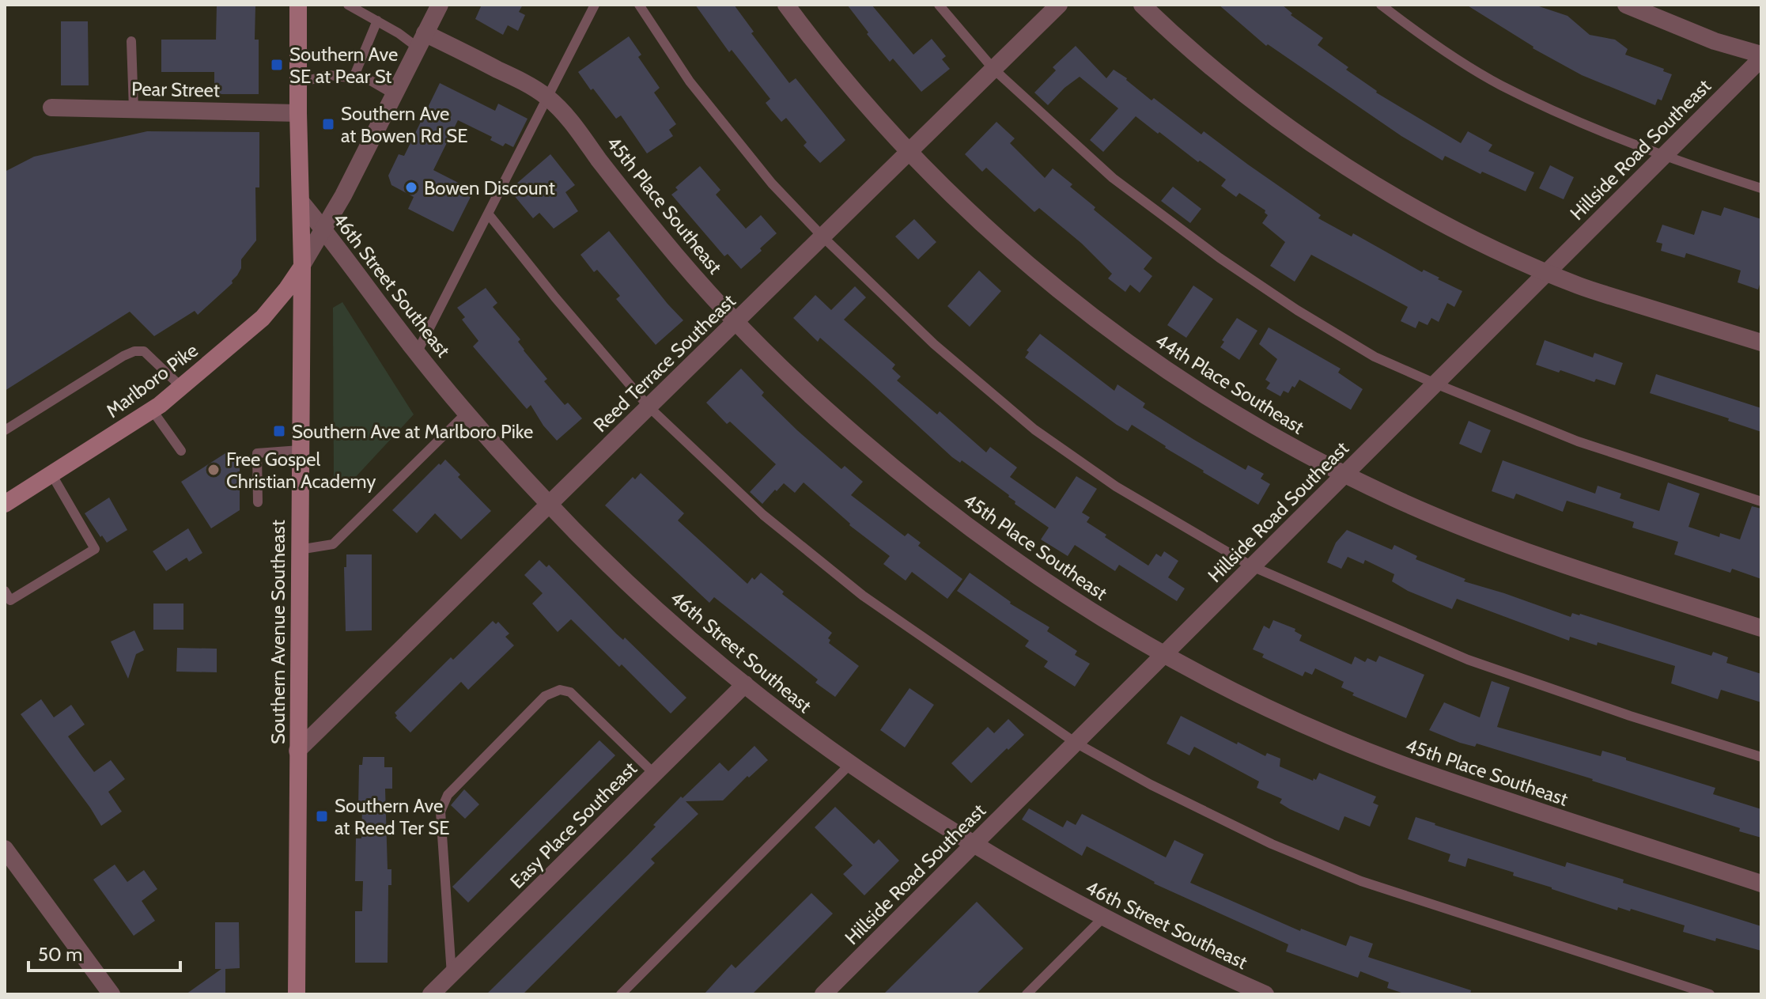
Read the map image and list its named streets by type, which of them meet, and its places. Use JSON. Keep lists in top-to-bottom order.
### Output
{
  "streets": {
    "main road": ["Marlboro Pike", "Southern Avenue Southeast"],
    "street": [
      "Pear Street",
      "Hillside Road Southeast",
      "45th Place Southeast",
      "46th Street Southeast",
      "Reed Terrace Southeast",
      "44th Place Southeast",
      "Easy Place Southeast"
    ]
  },
  "crossings": [
    ["Pear Street", "Southern Avenue Southeast"],
    ["Hillside Road Southeast", "45th Place Southeast"],
    ["Hillside Road Southeast", "46th Street Southeast"],
    ["Hillside Road Southeast", "44th Place Southeast"],
    ["45th Place Southeast", "Reed Terrace Southeast"],
    ["46th Street Southeast", "Reed Terrace Southeast"],
    ["46th Street Southeast", "Southern Avenue Southeast"],
    ["46th Street Southeast", "Easy Place Southeast"],
    ["Reed Terrace Southeast", "44th Place Southeast"],
    ["Reed Terrace Southeast", "Southern Avenue Southeast"],
    ["Marlboro Pike", "Southern Avenue Southeast"]
  ],
  "places": {
    "transit": [
      "Southern Ave SE at Pear St",
      "Southern Ave at Bowen Rd SE",
      "Southern Ave at Marlboro Pike",
      "Southern Ave at Reed Ter SE"
    ],
    "other": ["Bowen Discount", "Free Gospel Christian Academy"]
  },
  "scale_bar": "50 m"
}
